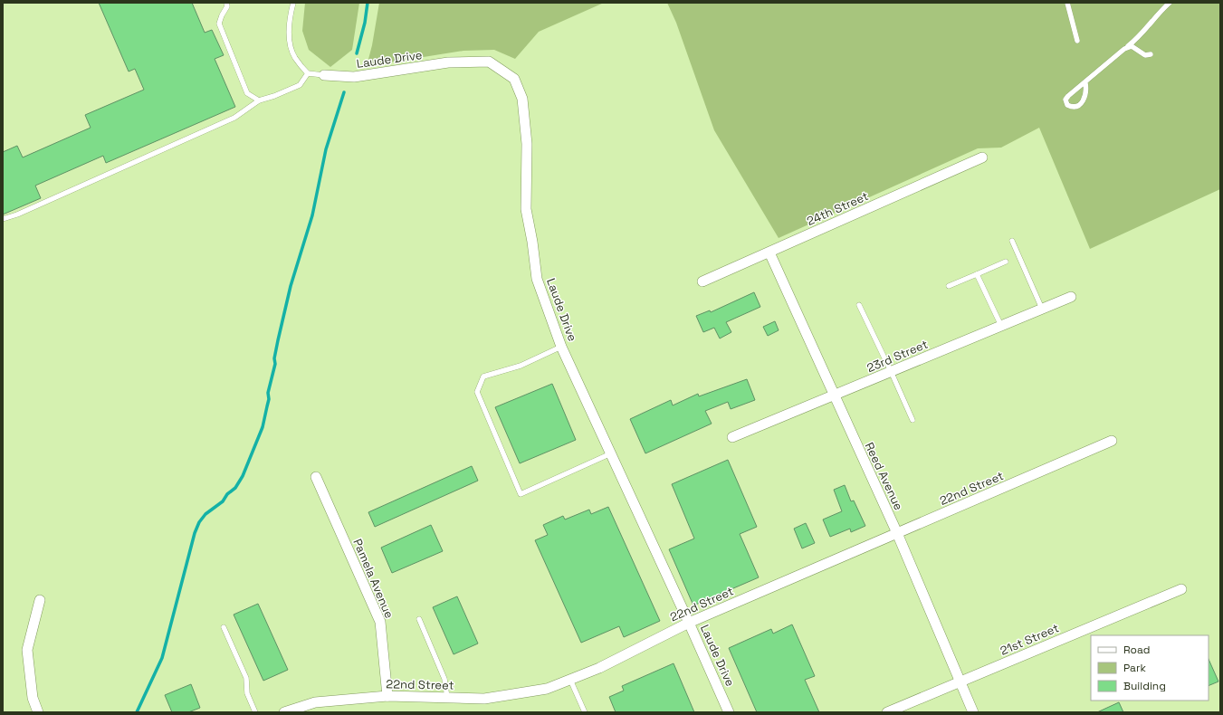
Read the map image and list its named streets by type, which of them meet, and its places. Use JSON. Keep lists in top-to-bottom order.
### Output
{
  "streets": {
    "street": [
      "Laude Drive",
      "24th Street",
      "23rd Street",
      "Reed Avenue",
      "22nd Street",
      "Pamela Avenue",
      "21st Street"
    ]
  },
  "crossings": [
    ["Laude Drive", "22nd Street"],
    ["24th Street", "Reed Avenue"],
    ["23rd Street", "Reed Avenue"],
    ["Reed Avenue", "22nd Street"],
    ["Reed Avenue", "21st Street"],
    ["22nd Street", "Pamela Avenue"]
  ],
  "legend": ["Road", "Park", "Building"]
}
